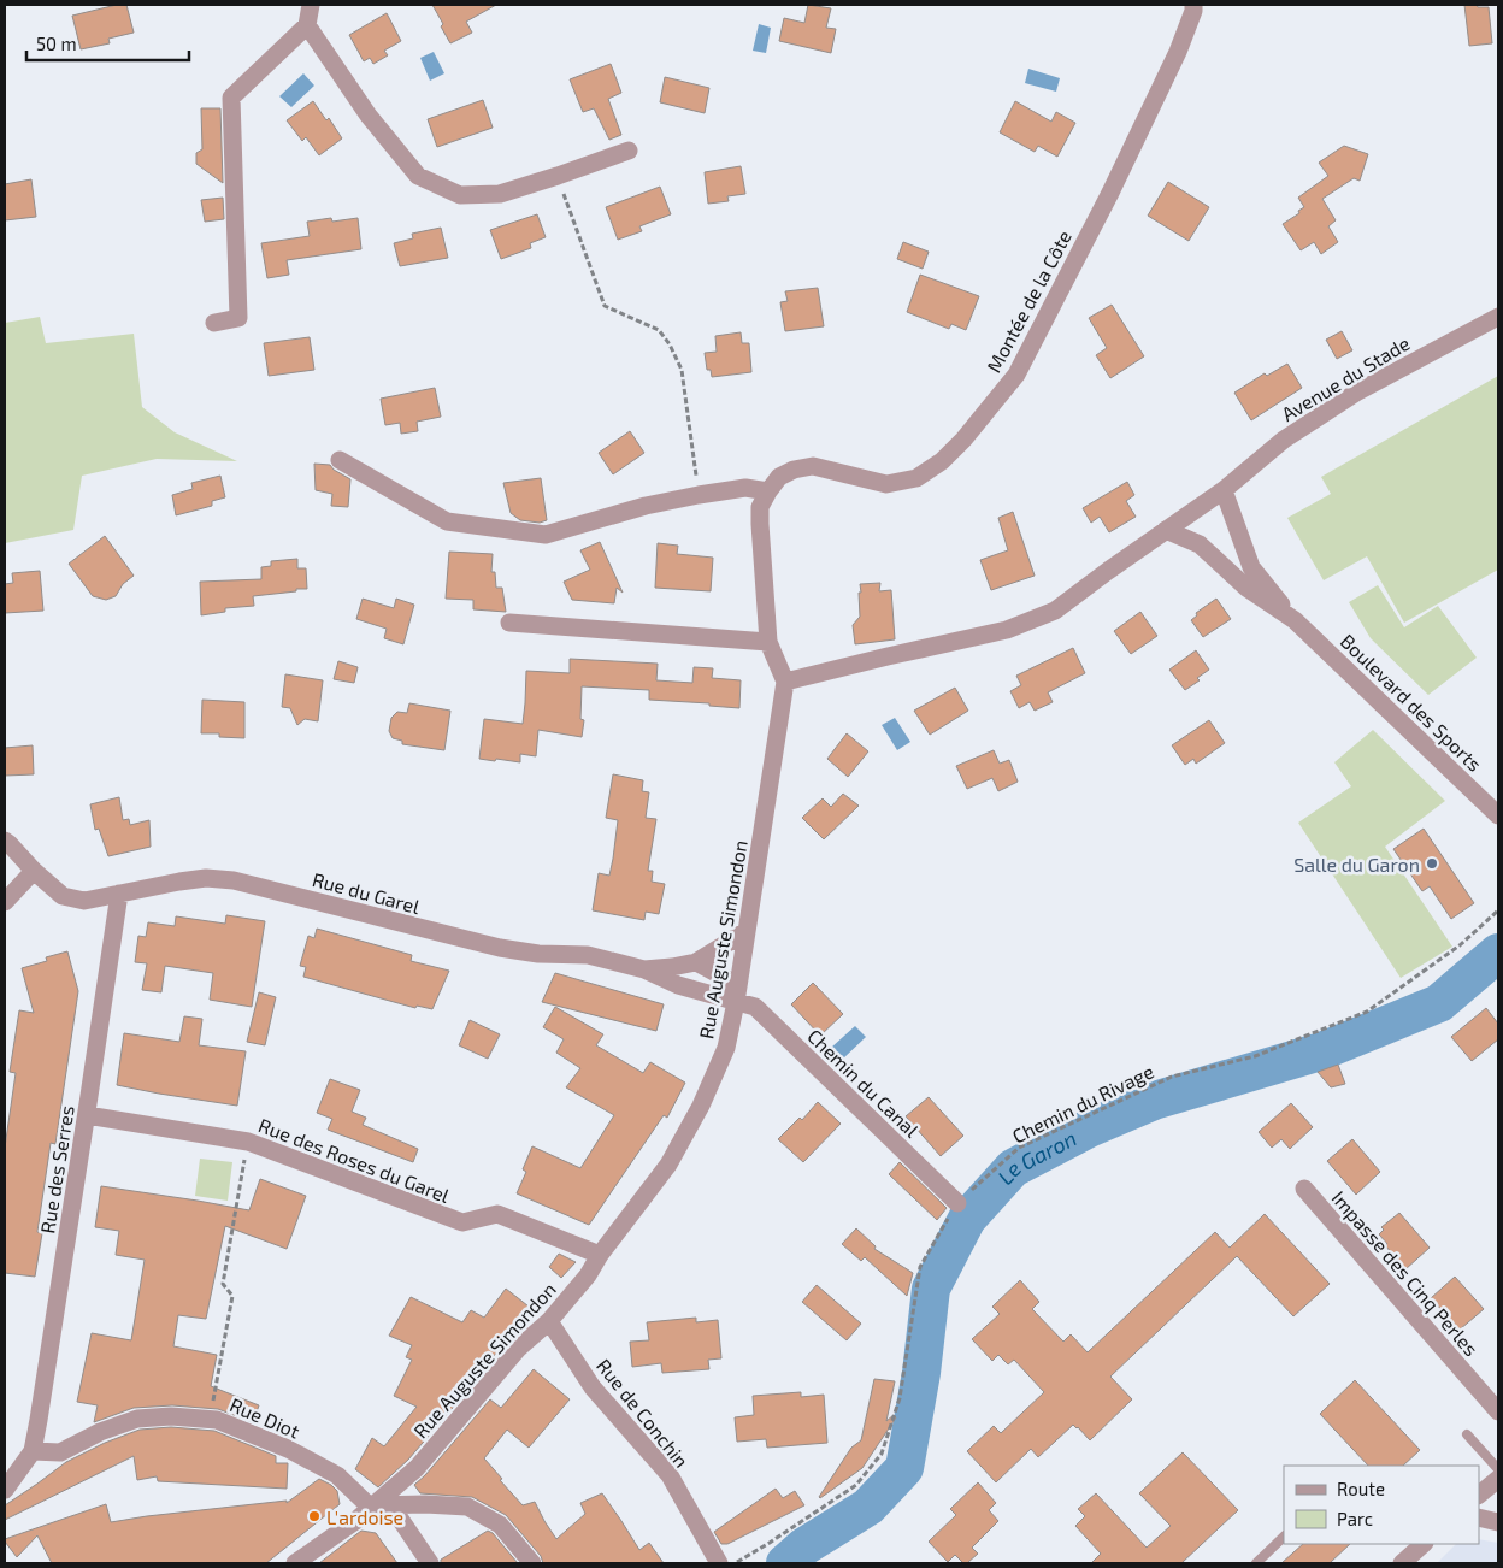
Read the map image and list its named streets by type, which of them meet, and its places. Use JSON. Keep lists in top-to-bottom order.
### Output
{
  "streets": {
    "street": [
      "Montée de la Côte",
      "Avenue du Stade",
      "Boulevard des Sports",
      "Rue du Garel",
      "Rue Auguste Simondon",
      "Chemin du Canal",
      "Rue des Roses du Garel",
      "Rue des Serres",
      "Impasse des Cinq Perles",
      "Rue de Conchin",
      "Rue Diot"
    ],
    "path": ["Chemin du Rivage"]
  },
  "crossings": [
    ["Avenue du Stade", "Boulevard des Sports"],
    ["Avenue du Stade", "Rue Auguste Simondon"],
    ["Rue du Garel", "Rue Auguste Simondon"],
    ["Rue du Garel", "Chemin du Canal"],
    ["Rue du Garel", "Rue des Serres"],
    ["Rue Auguste Simondon", "Chemin du Canal"],
    ["Rue Auguste Simondon", "Rue des Roses du Garel"],
    ["Rue Auguste Simondon", "Rue de Conchin"],
    ["Rue Auguste Simondon", "Rue Diot"],
    ["Chemin du Canal", "Chemin du Rivage"],
    ["Rue des Roses du Garel", "Rue des Serres"],
    ["Rue des Serres", "Rue Diot"]
  ],
  "water": ["Le Garon"],
  "places": ["Salle du Garon", "L'ardoise"],
  "legend": ["Route", "Parc"],
  "scale_bar": "50 m"
}
